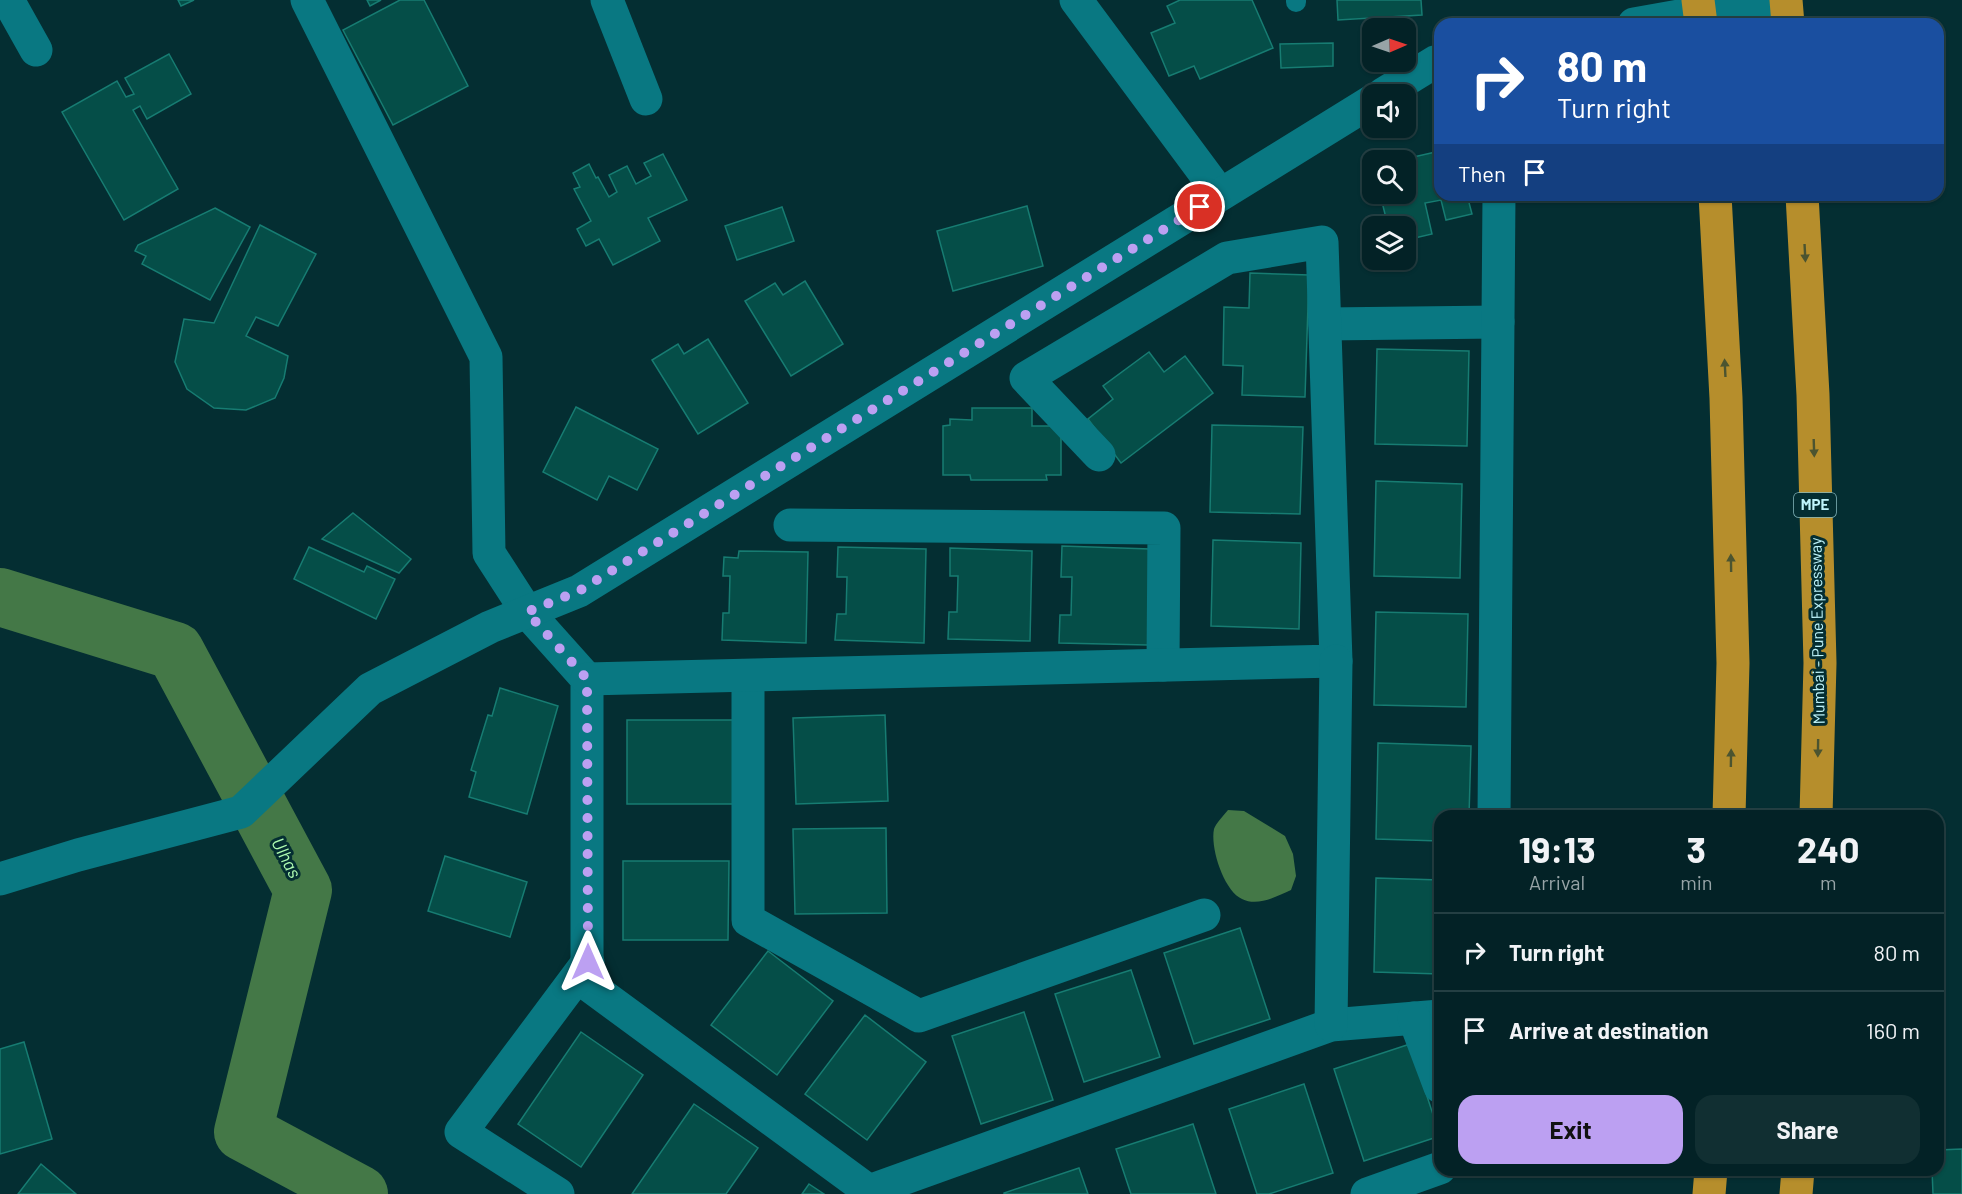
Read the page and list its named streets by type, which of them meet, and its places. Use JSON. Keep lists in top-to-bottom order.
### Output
{
  "streets": {
    "highway": ["MPE", "Mumbai - Pune Expressway"]
  },
  "water": ["Ulhas"],
  "north": "right",
  "page": {
    "turn": ["80 m", "Turn right"],
    "then": "Then",
    "eta": [
      "19:13",
      "Arrival",
      "3",
      "min",
      "240",
      "m"
    ],
    "list": [
      {
        "name": "Turn right",
        "value": "80 m"
      },
      {
        "name": "Arrive at destination",
        "value": "160 m"
      }
    ],
    "buttons": ["Exit", "Share"]
  }
}
